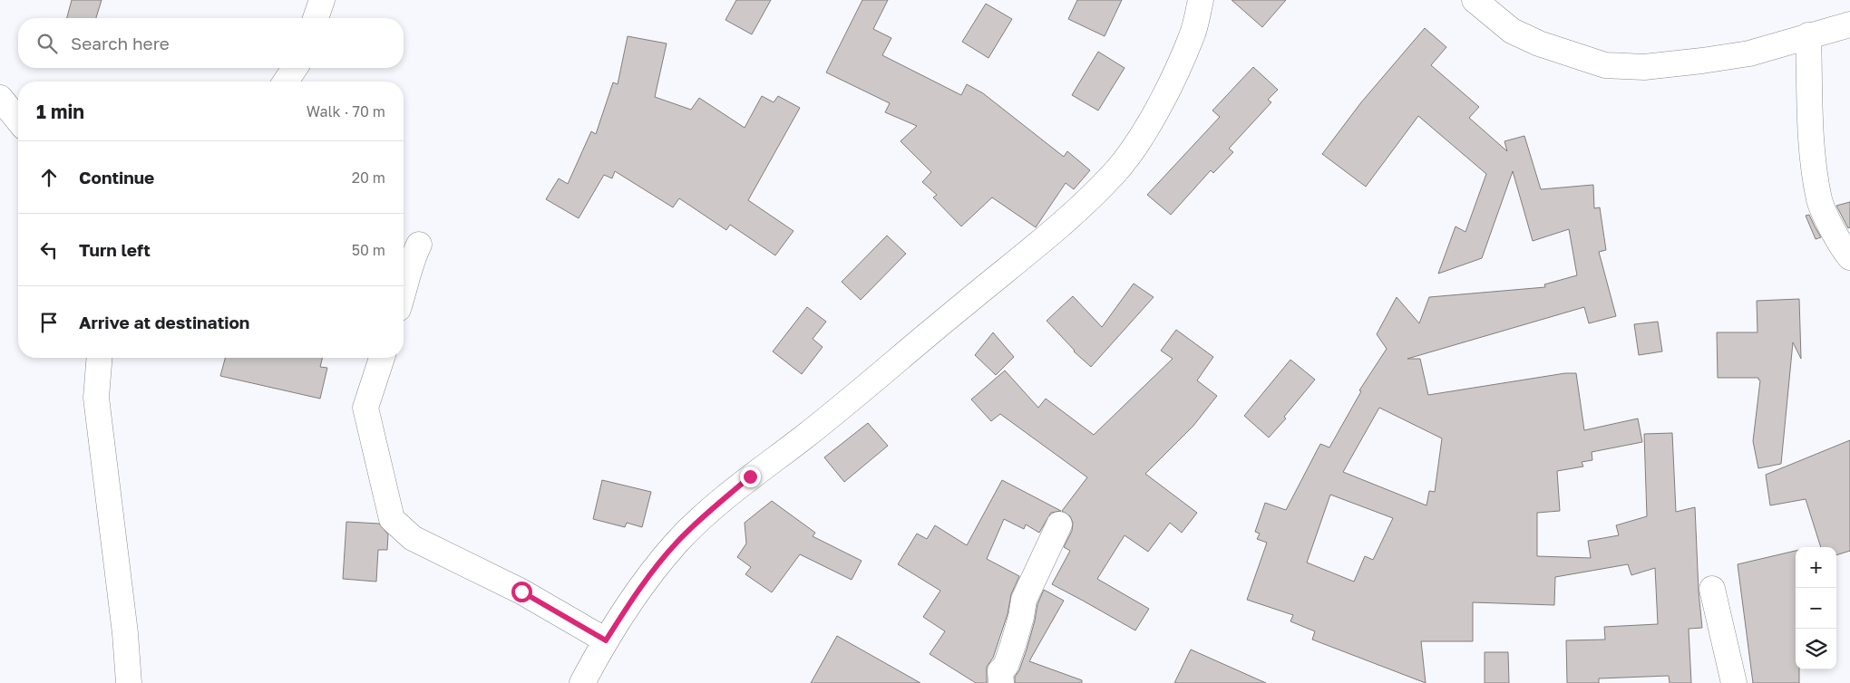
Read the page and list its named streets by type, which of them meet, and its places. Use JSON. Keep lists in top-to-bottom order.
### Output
{
  "page": {
    "search": "Search here",
    "heading": ["1 min", "Walk · 70 m"],
    "list": [
      ["Continue", "20 m"],
      ["Turn left", "50 m"],
      "Arrive at destination"
    ],
    "map_buttons": ["+", "−"]
  }
}
